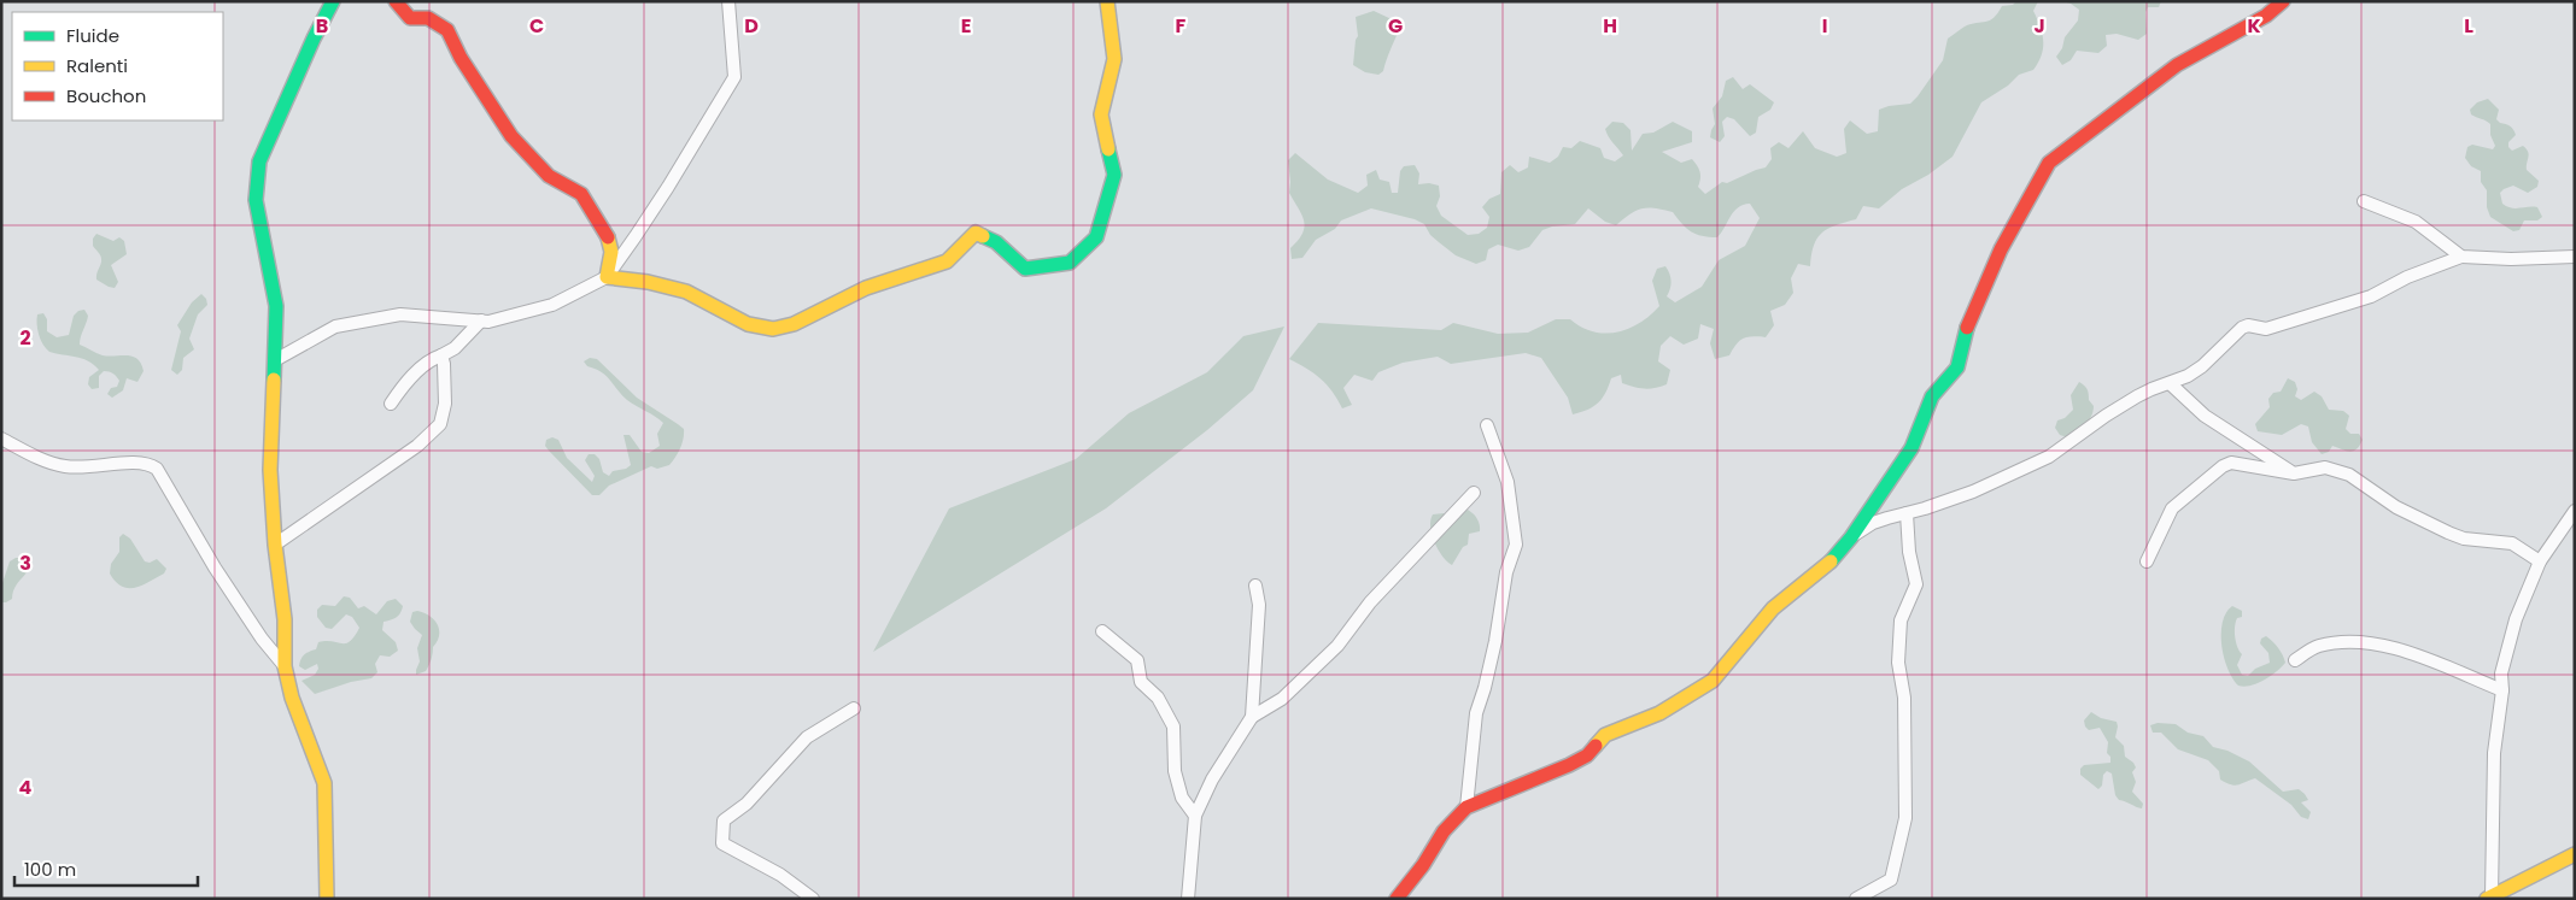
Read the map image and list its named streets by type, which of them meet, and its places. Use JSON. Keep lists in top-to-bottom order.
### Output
{
  "legend": ["Fluide", "Ralenti", "Bouchon"],
  "scale_bar": "100 m",
  "grid": {
    "columns": [
      "B",
      "C",
      "D",
      "E",
      "F",
      "G",
      "H",
      "I",
      "J",
      "K",
      "L"
    ],
    "rows": ["2", "3", "4"]
  }
}
